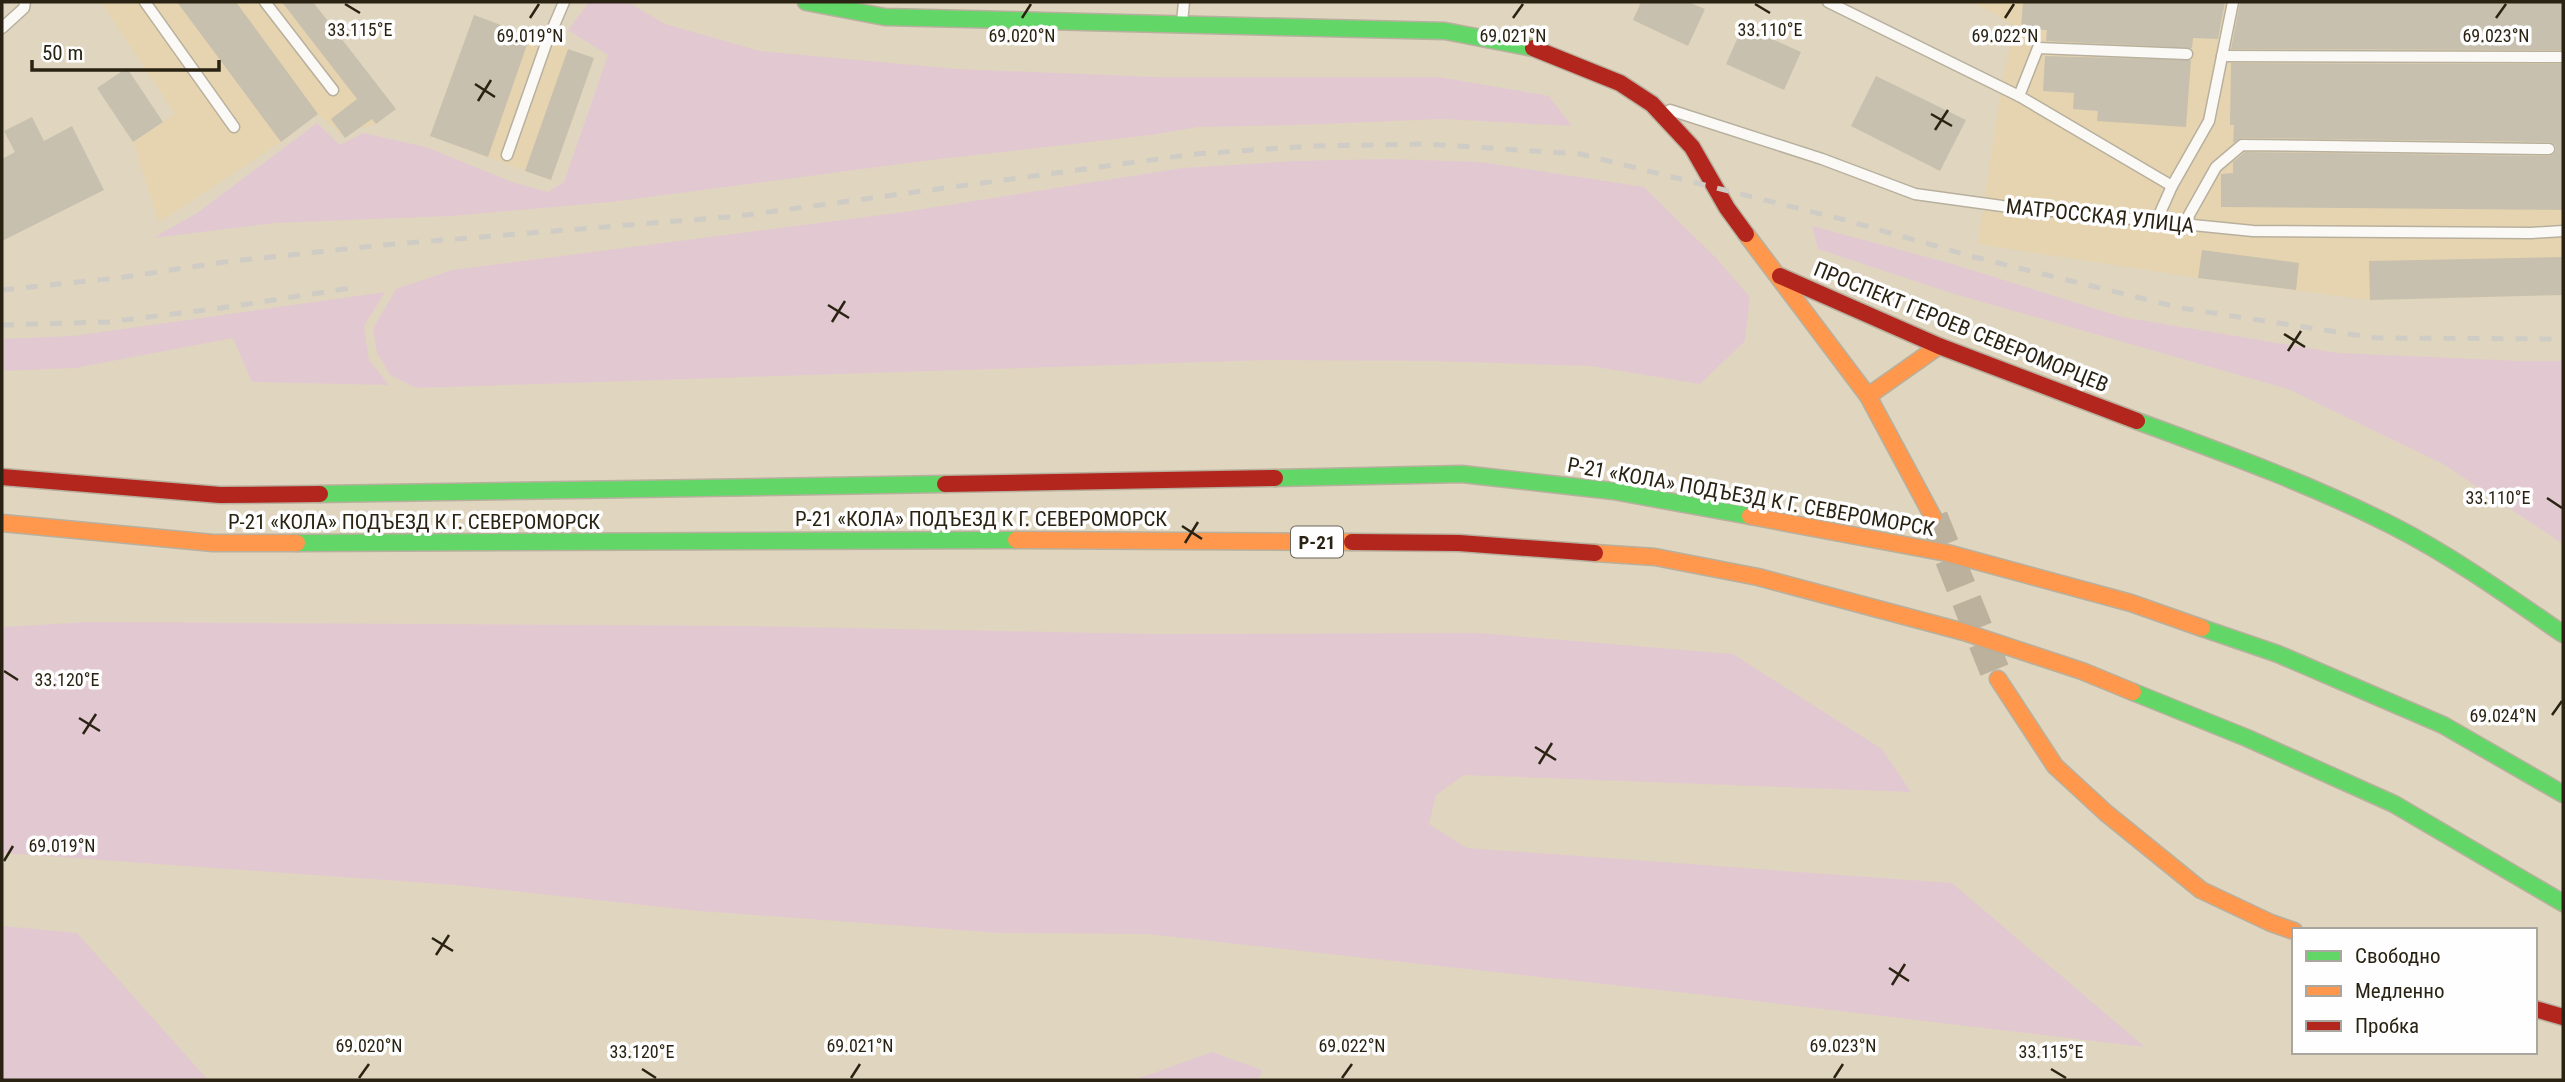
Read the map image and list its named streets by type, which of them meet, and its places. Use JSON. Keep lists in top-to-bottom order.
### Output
{
  "streets": {
    "main road": ["ПРОСПЕКТ ГЕРОЕВ СЕВЕРОМОРЦЕВ", "Р-21 «КОЛА» ПОДЪЕЗД К Г. СЕВЕРОМОРСК", "Р-21"],
    "lane": ["МАТРОССКАЯ УЛИЦА"]
  },
  "crossings": [
    ["МАТРОССКАЯ УЛИЦА", "ПРОСПЕКТ ГЕРОЕВ СЕВЕРОМОРЦЕВ"]
  ],
  "legend": ["Свободно", "Медленно", "Пробка"],
  "scale_bar": "50 m",
  "coordinates": [
    "33.110°E",
    "33.115°E",
    "69.019°N",
    "69.020°N",
    "69.021°N",
    "69.022°N",
    "69.023°N",
    "33.120°E",
    "69.024°N"
  ]
}
